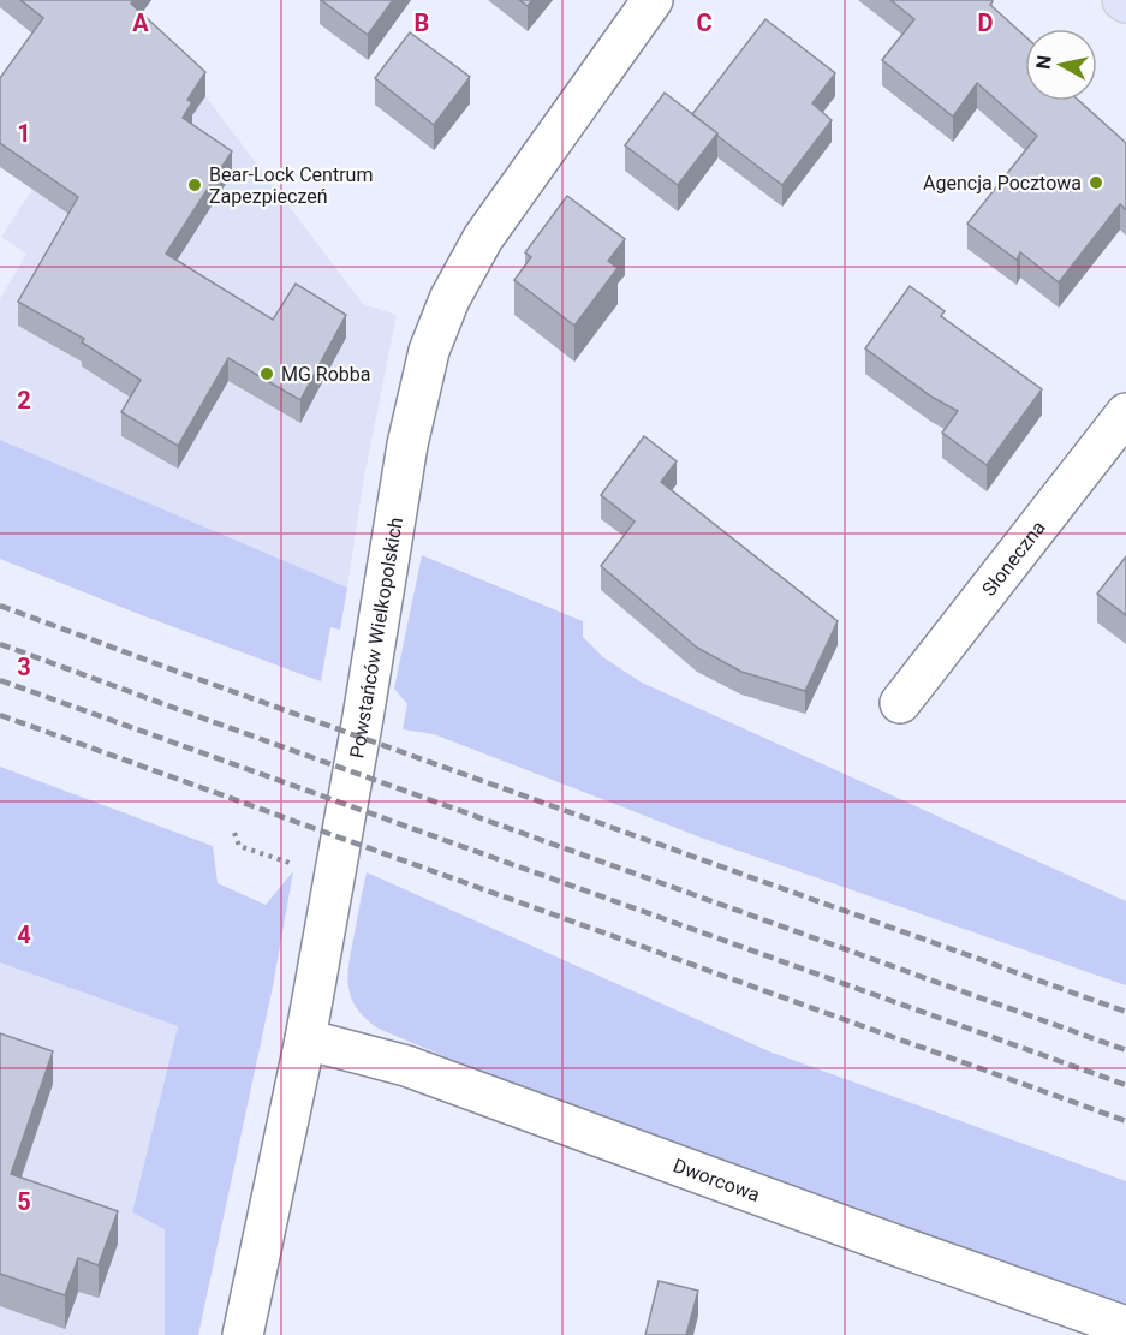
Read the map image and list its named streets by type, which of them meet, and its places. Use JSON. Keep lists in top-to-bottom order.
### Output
{
  "streets": {
    "street": ["Słoneczna", "Powstańców Wielkopolskich", "Dworcowa"]
  },
  "crossings": [
    ["Powstańców Wielkopolskich", "Dworcowa"]
  ],
  "places": ["Agencja Pocztowa", "Bear-Lock Centrum Zapezpieczeń", "MG Robba"],
  "north": "left",
  "grid": {
    "columns": [
      "A",
      "B",
      "C",
      "D"
    ],
    "rows": [
      "1",
      "2",
      "3",
      "4",
      "5"
    ]
  }
}
